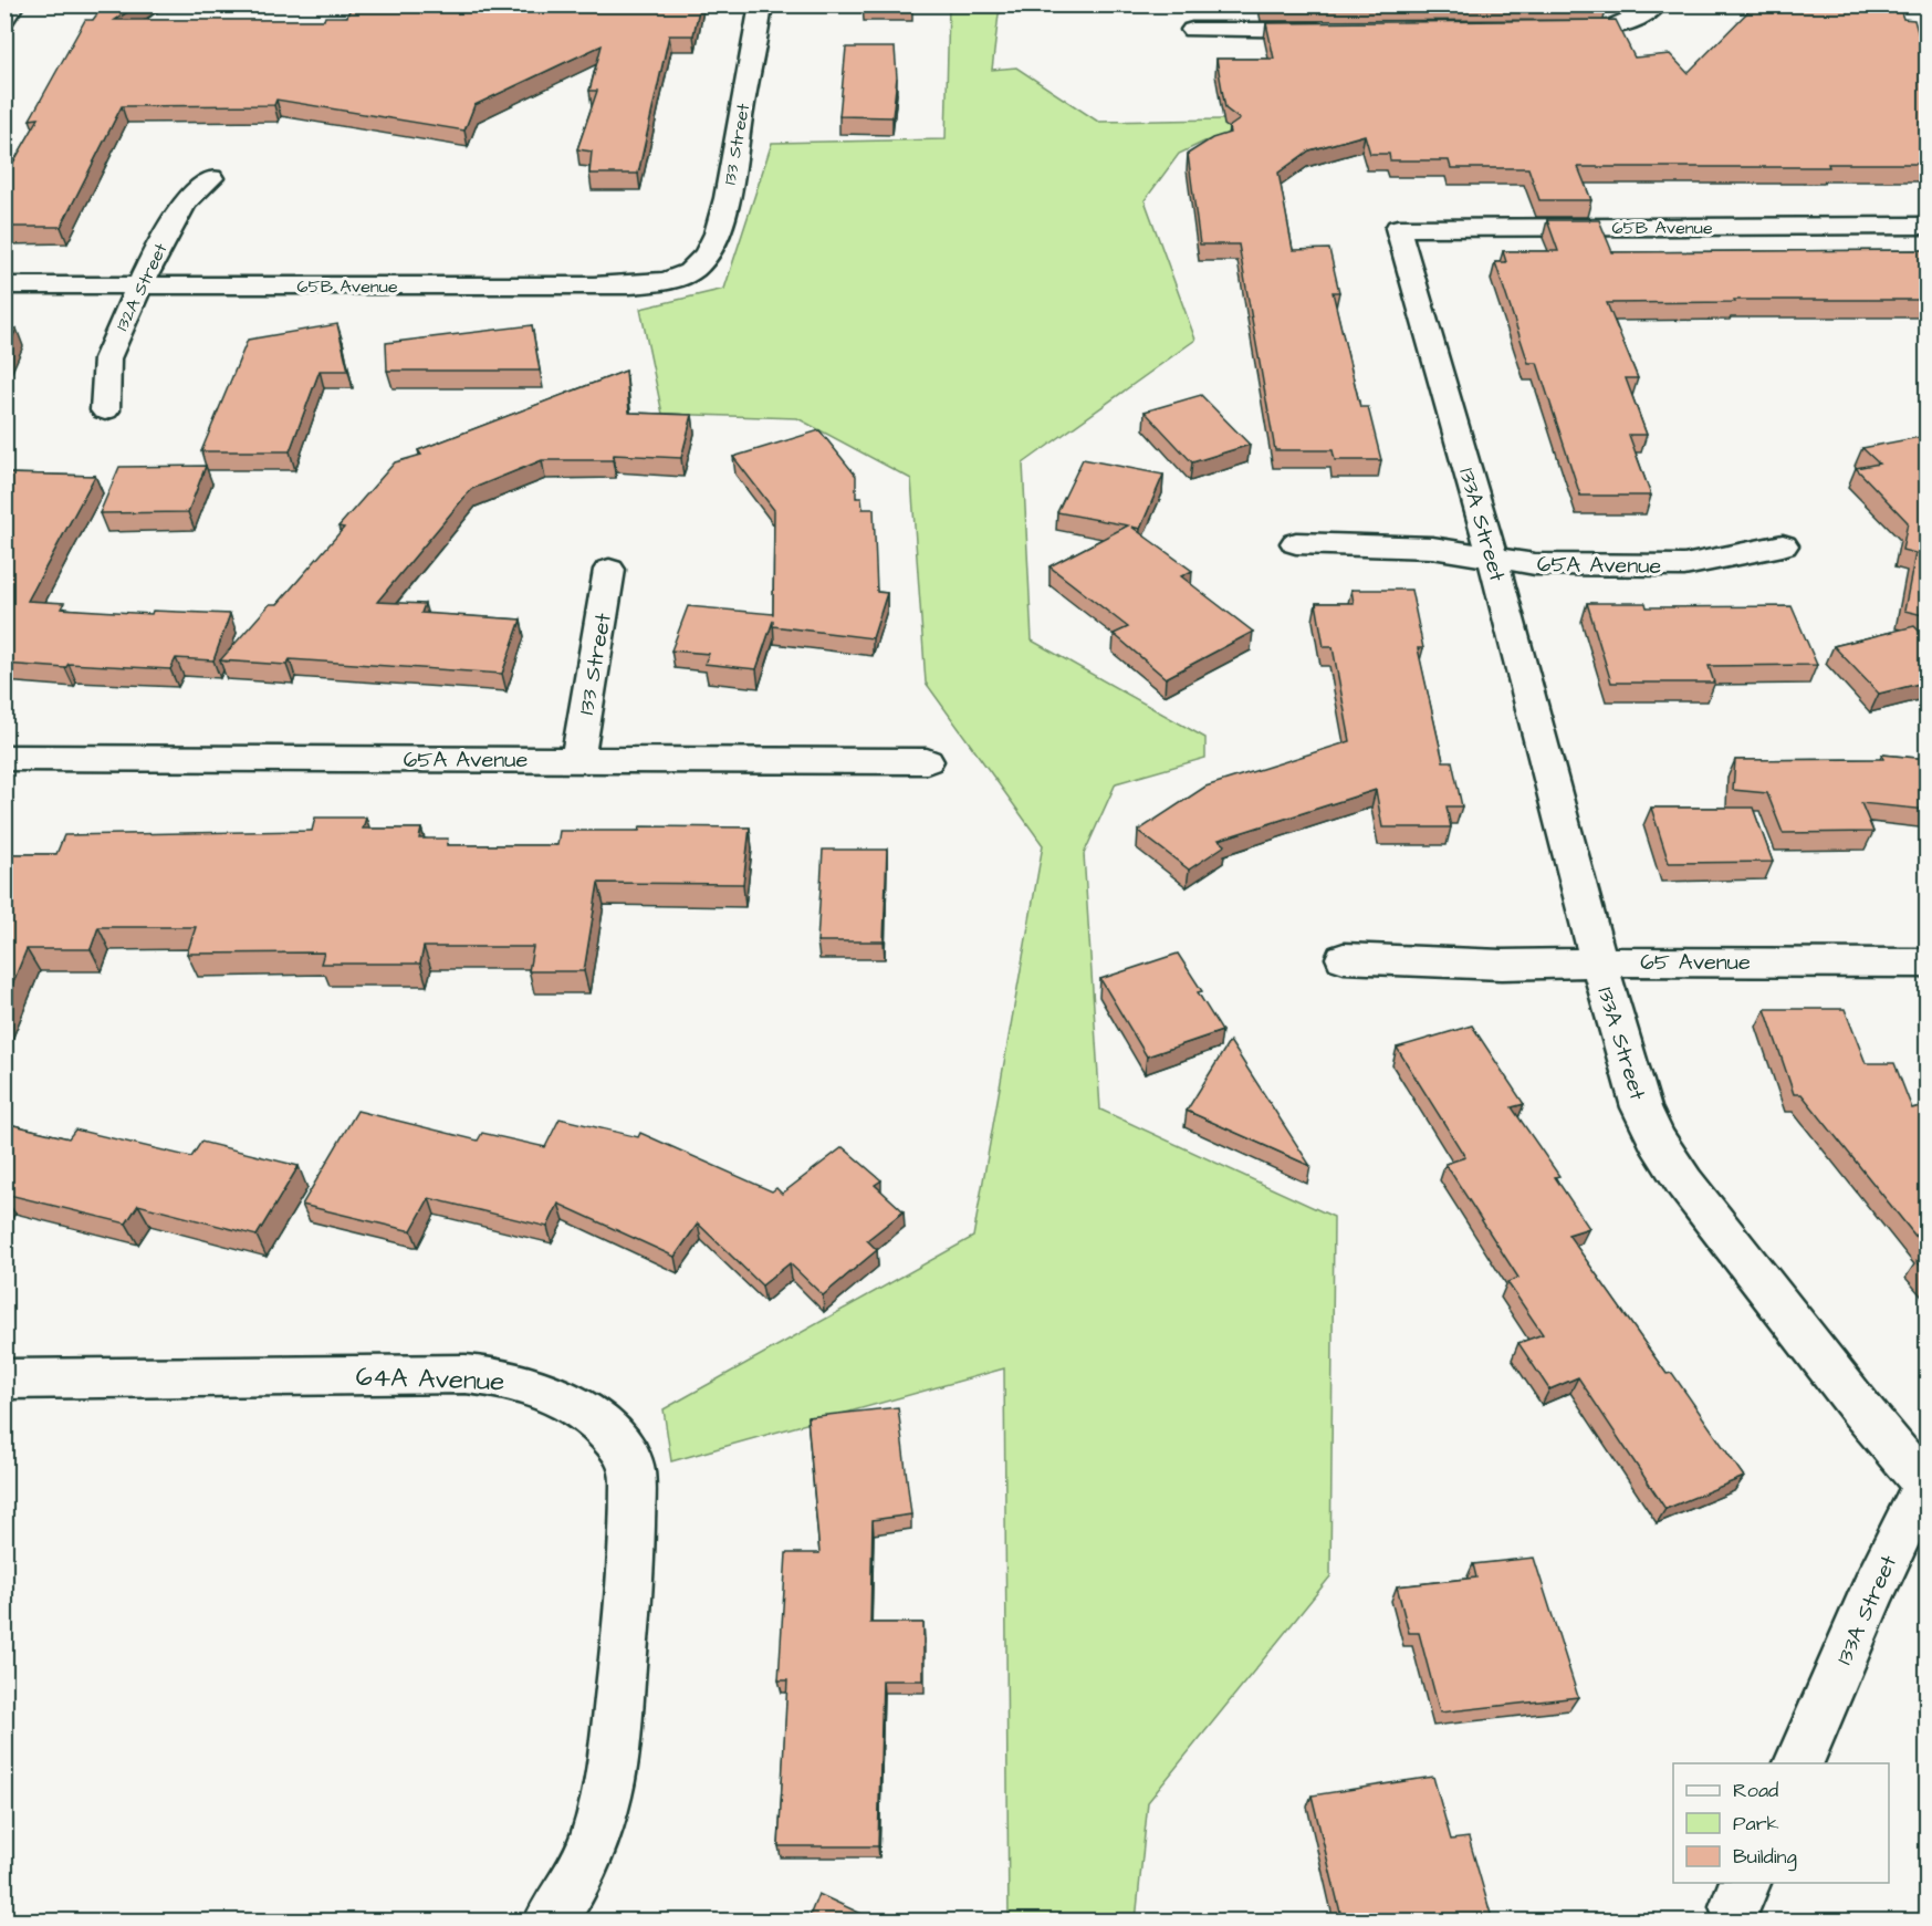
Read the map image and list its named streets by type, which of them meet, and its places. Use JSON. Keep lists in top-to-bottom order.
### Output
{
  "streets": {
    "street": [
      "133 Street",
      "65B Avenue",
      "132A Street",
      "133A Street",
      "65A Avenue",
      "65 Avenue",
      "64A Avenue"
    ]
  },
  "crossings": [
    ["133 Street", "65B Avenue"],
    ["133 Street", "65A Avenue"],
    ["65B Avenue", "132A Street"],
    ["65B Avenue", "133A Street"],
    ["133A Street", "65A Avenue"],
    ["133A Street", "65 Avenue"]
  ],
  "legend": ["Road", "Park", "Building"]
}
